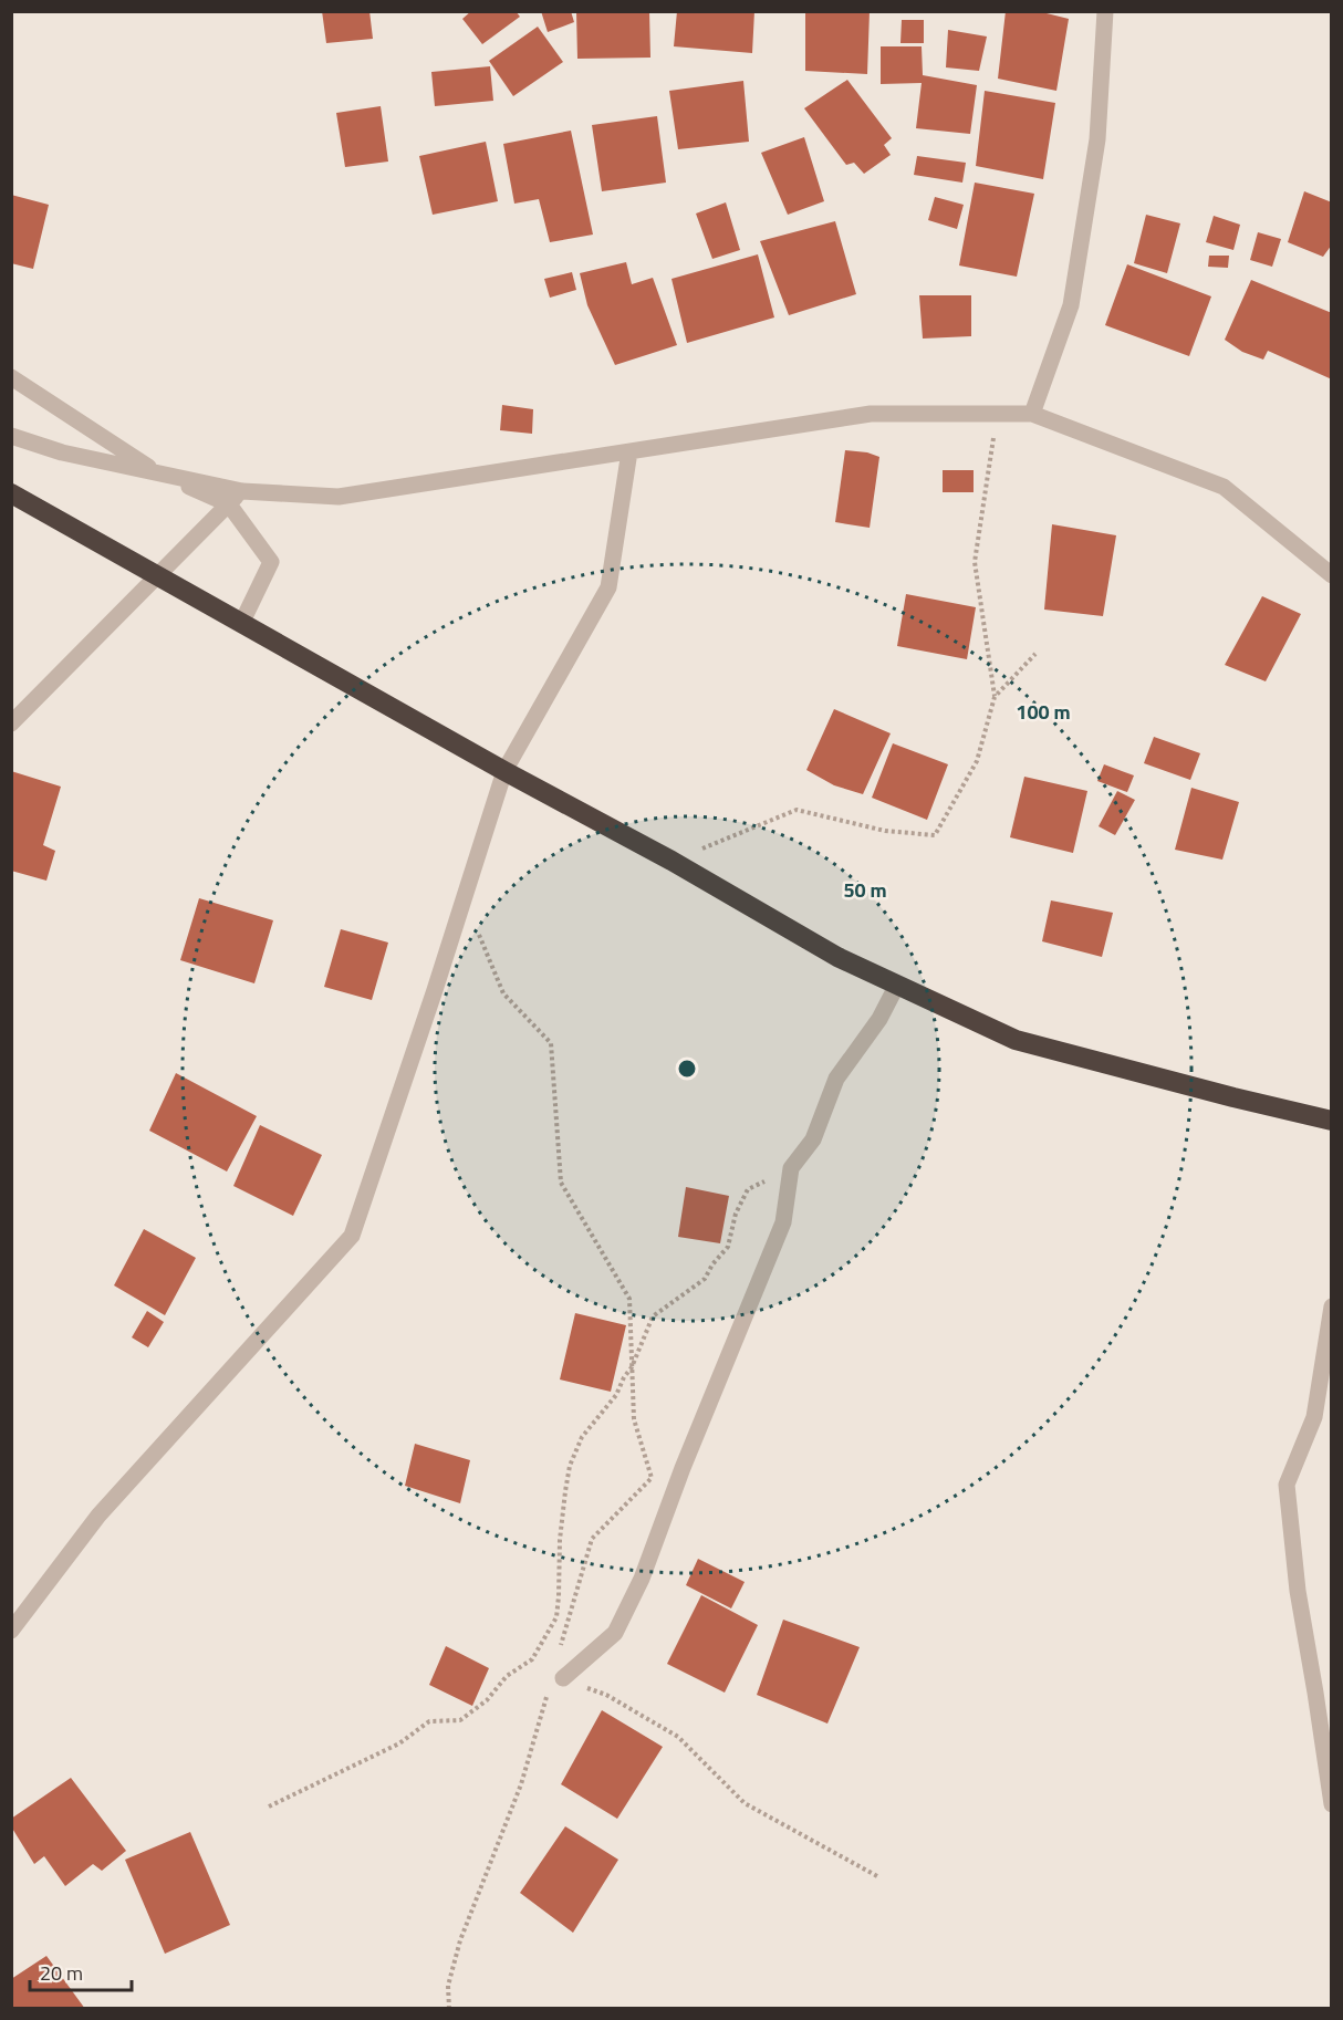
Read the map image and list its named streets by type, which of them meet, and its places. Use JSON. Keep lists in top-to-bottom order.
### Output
{
  "scale_bar": "20 m",
  "rings": ["100 m", "50 m"]
}
